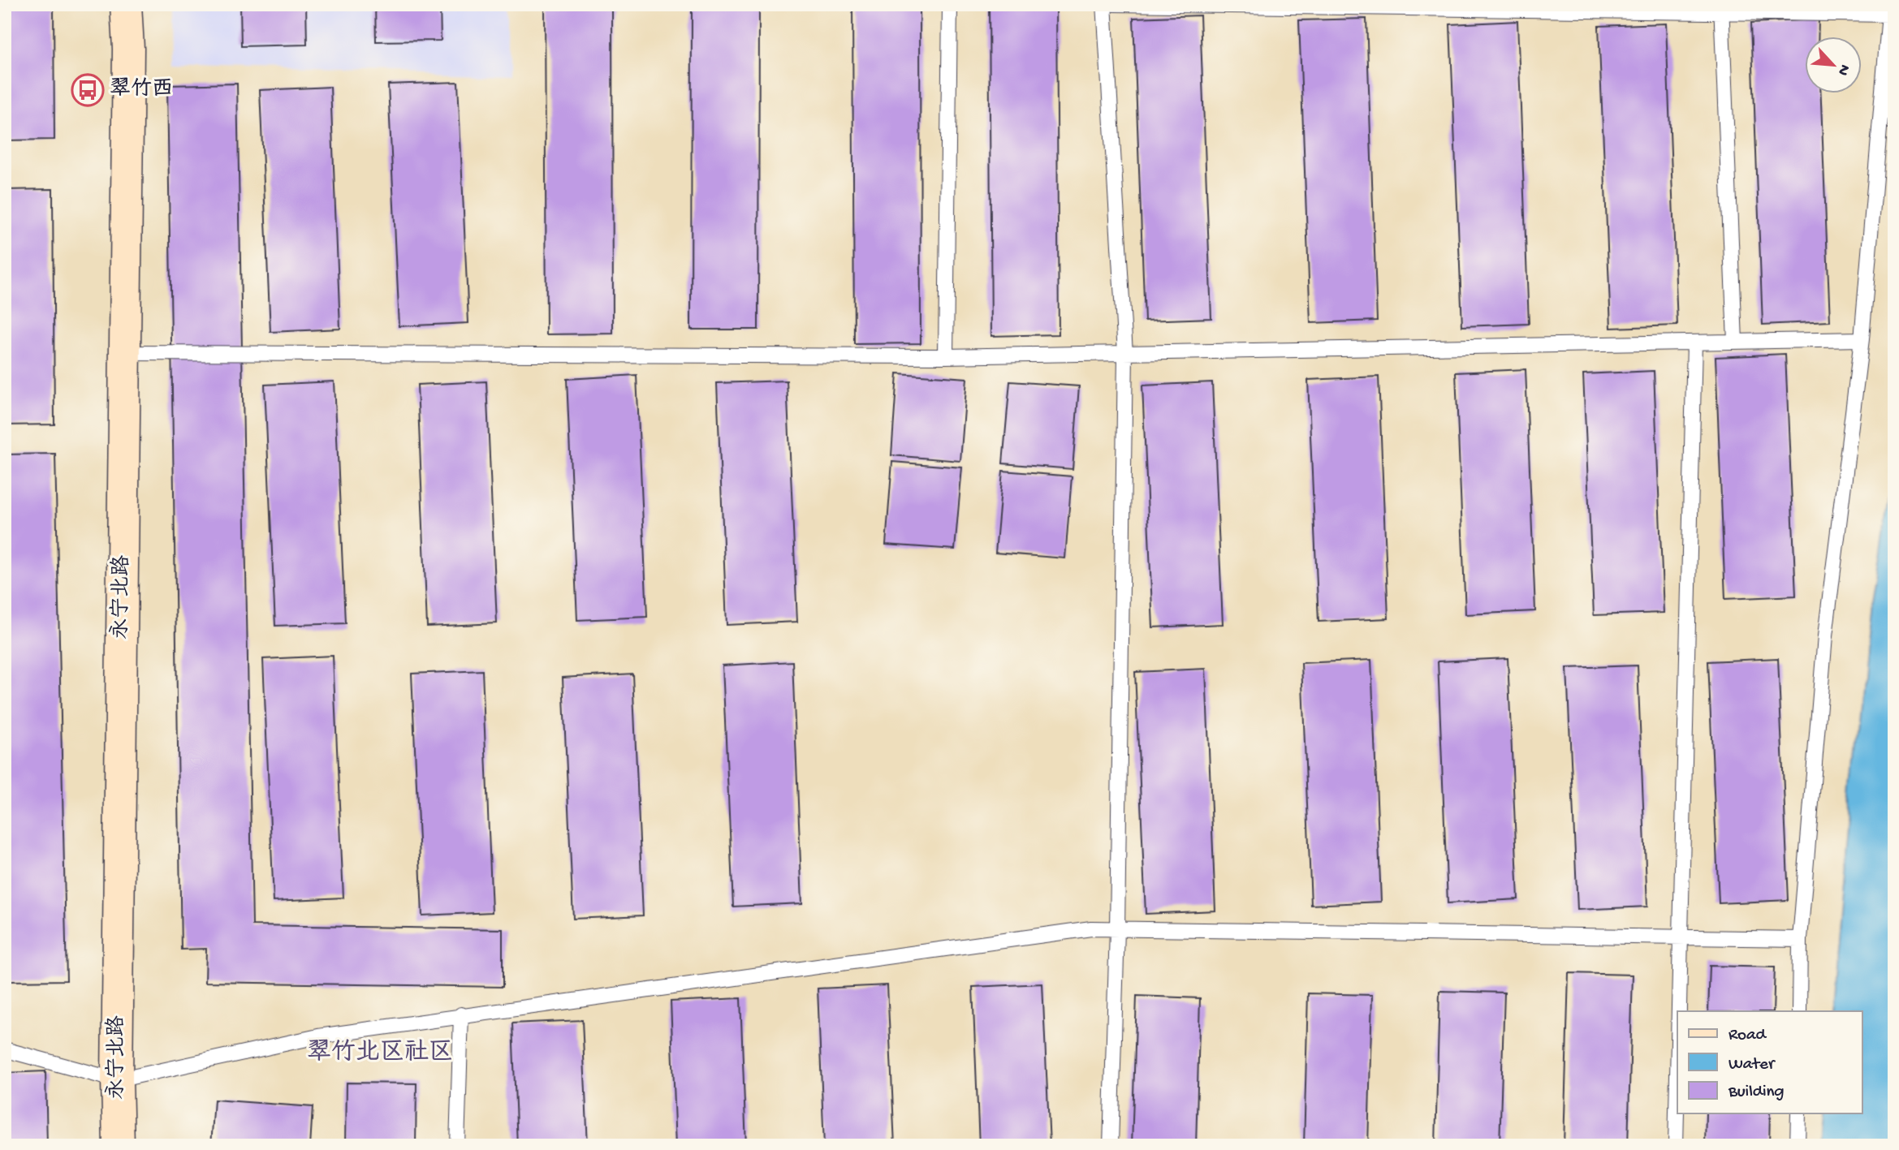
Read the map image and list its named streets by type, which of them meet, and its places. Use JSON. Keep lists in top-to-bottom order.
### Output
{
  "streets": {
    "main road": ["永宁北路"]
  },
  "districts": ["翠竹北区社区"],
  "places": {
    "bus stop": ["翠竹西"]
  },
  "legend": ["Road", "Water", "Building"],
  "north": "bottom right"
}
